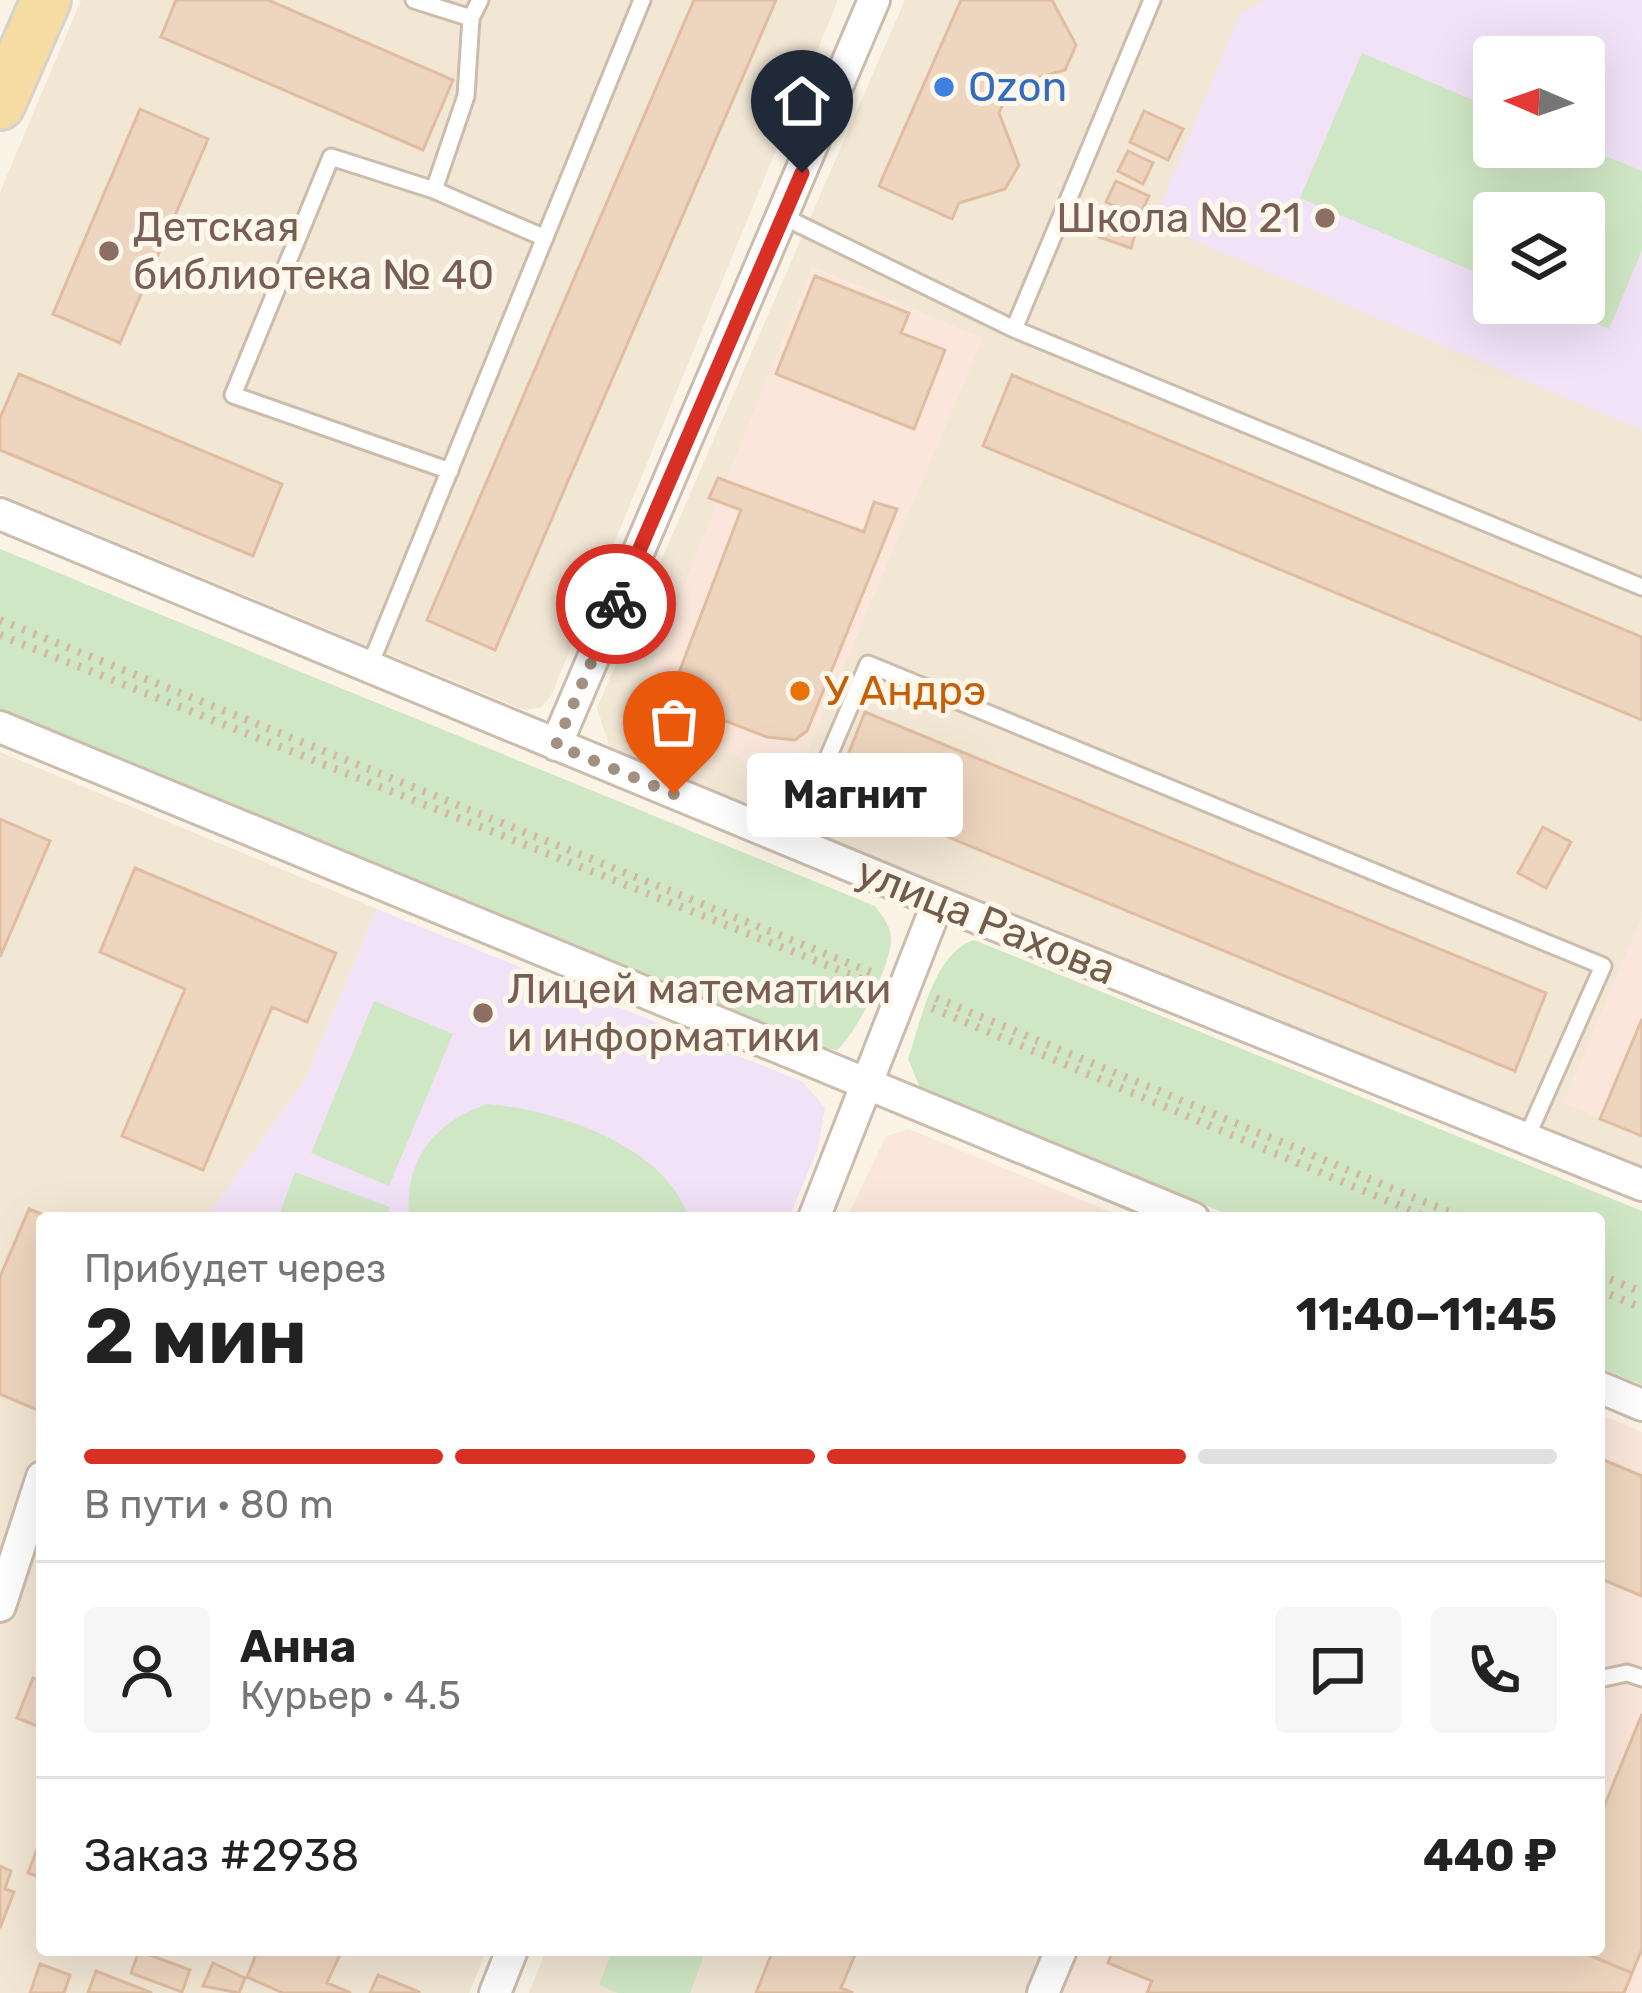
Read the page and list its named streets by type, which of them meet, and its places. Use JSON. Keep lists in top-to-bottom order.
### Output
{
  "streets": {
    "street": ["улица Рахова"]
  },
  "places": [
    "Ozon",
    "Школа № 21",
    "Детская библиотека № 40",
    "У Андрэ",
    "Магнит",
    "Лицей математики и информатики"
  ],
  "north": "left",
  "page": {
    "bubble": "Магнит",
    "heading": ["2 мин", "Прибудет через", "11:40–11:45"],
    "panel": [
      "Анна",
      "Курьер · 4.5",
      "Заказ #2938",
      "440 ₽"
    ],
    "bar": "В пути · 80 m"
  }
}
